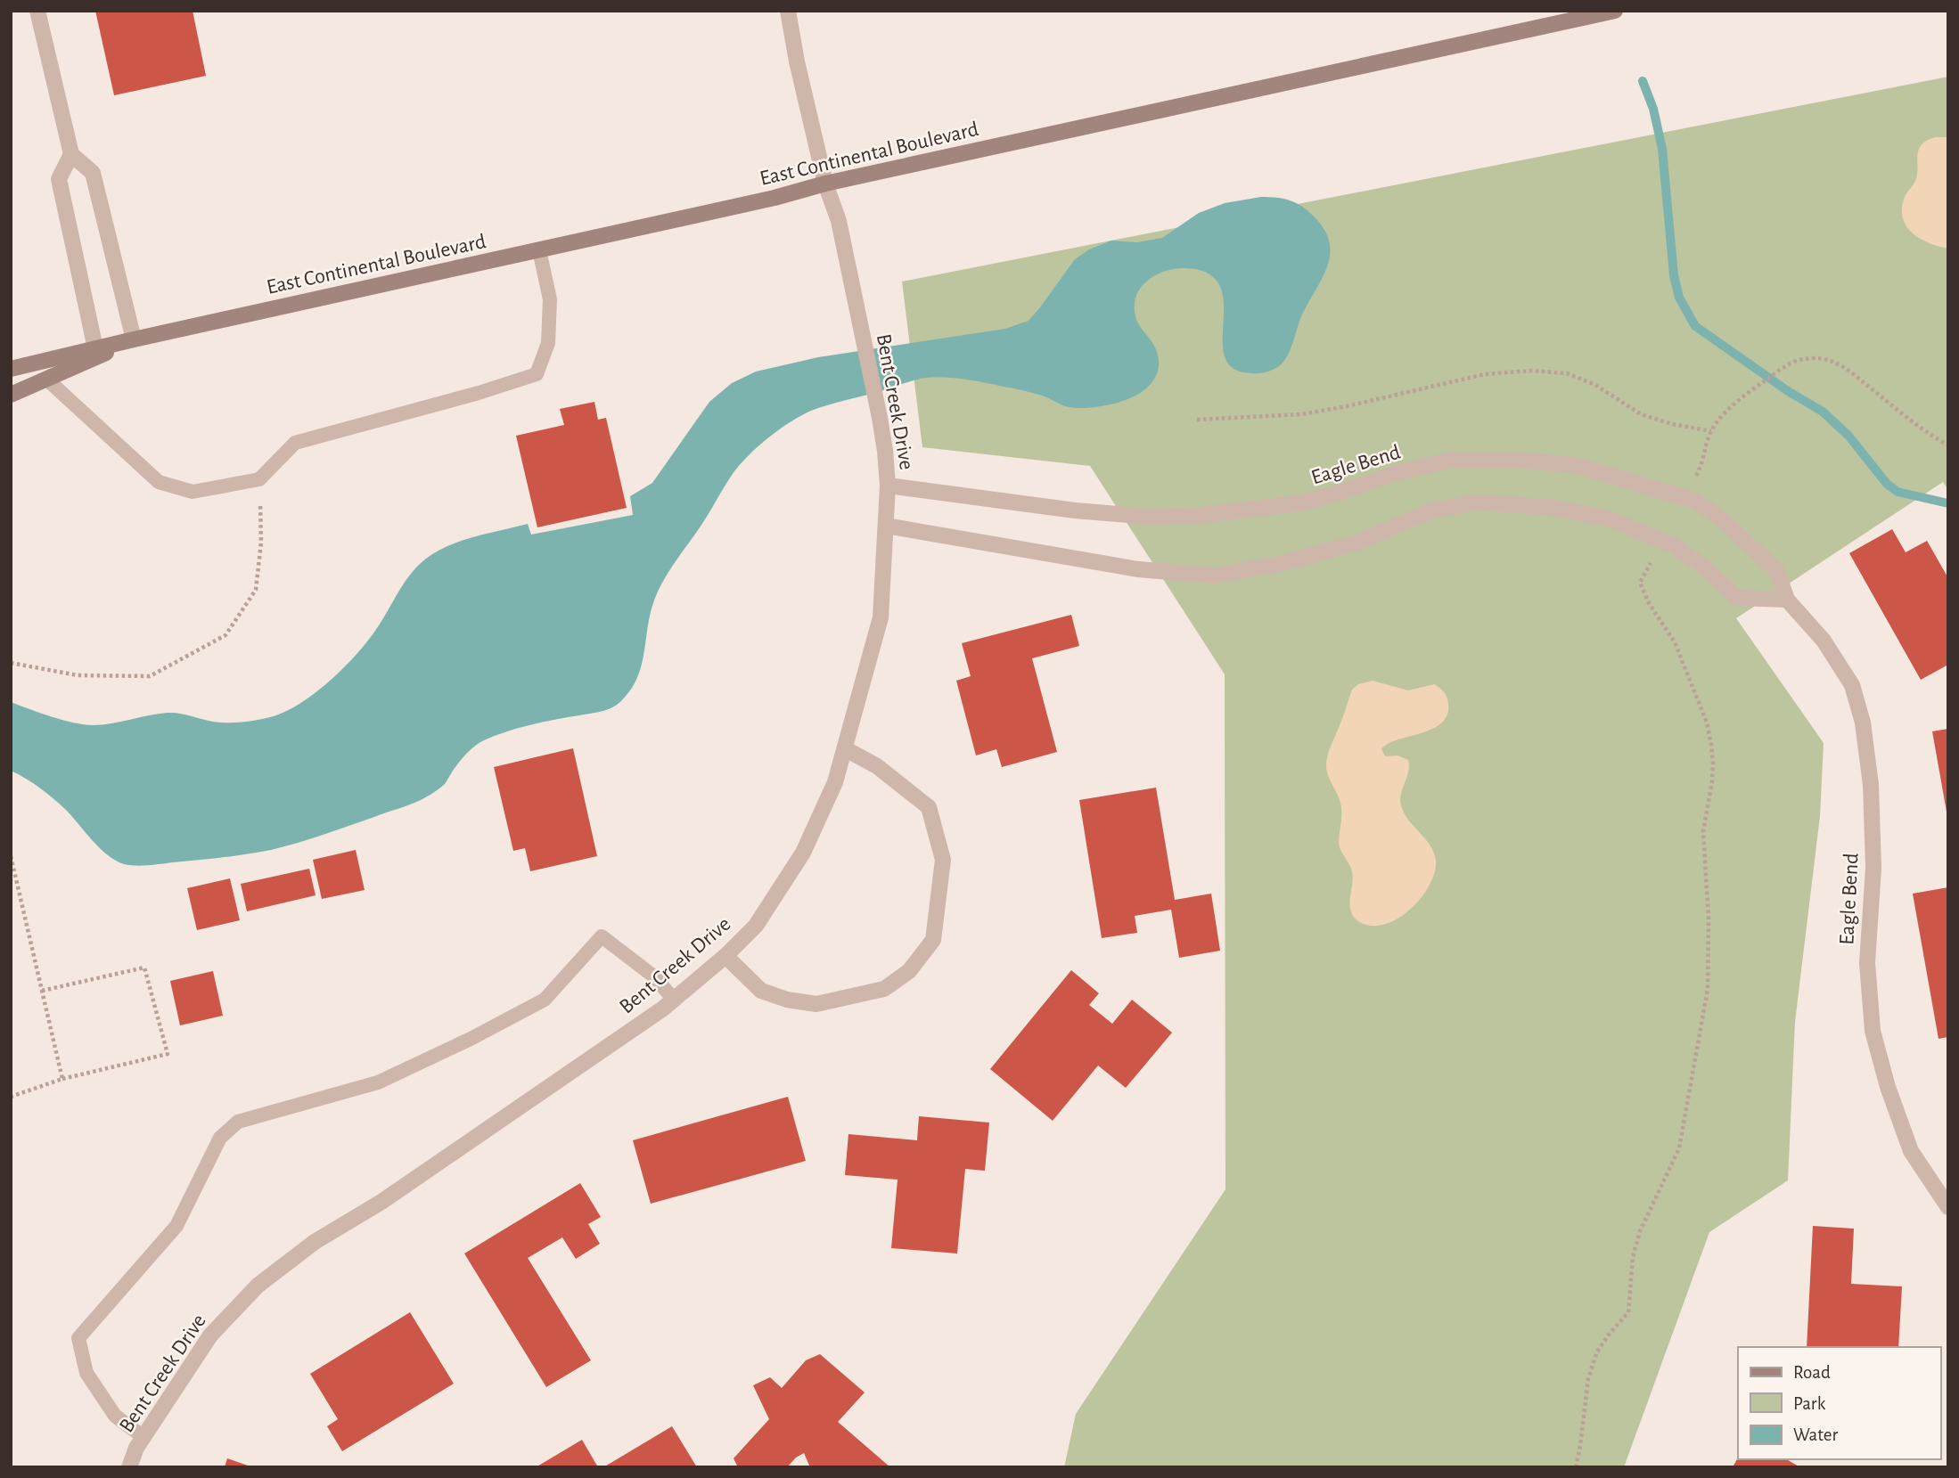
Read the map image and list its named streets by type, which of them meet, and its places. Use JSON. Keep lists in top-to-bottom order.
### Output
{
  "streets": {
    "main road": ["East Continental Boulevard"],
    "street": ["Bent Creek Drive", "Eagle Bend"]
  },
  "crossings": [
    ["East Continental Boulevard", "Bent Creek Drive"],
    ["Bent Creek Drive", "Eagle Bend"]
  ],
  "legend": ["Road", "Park", "Water"]
}
